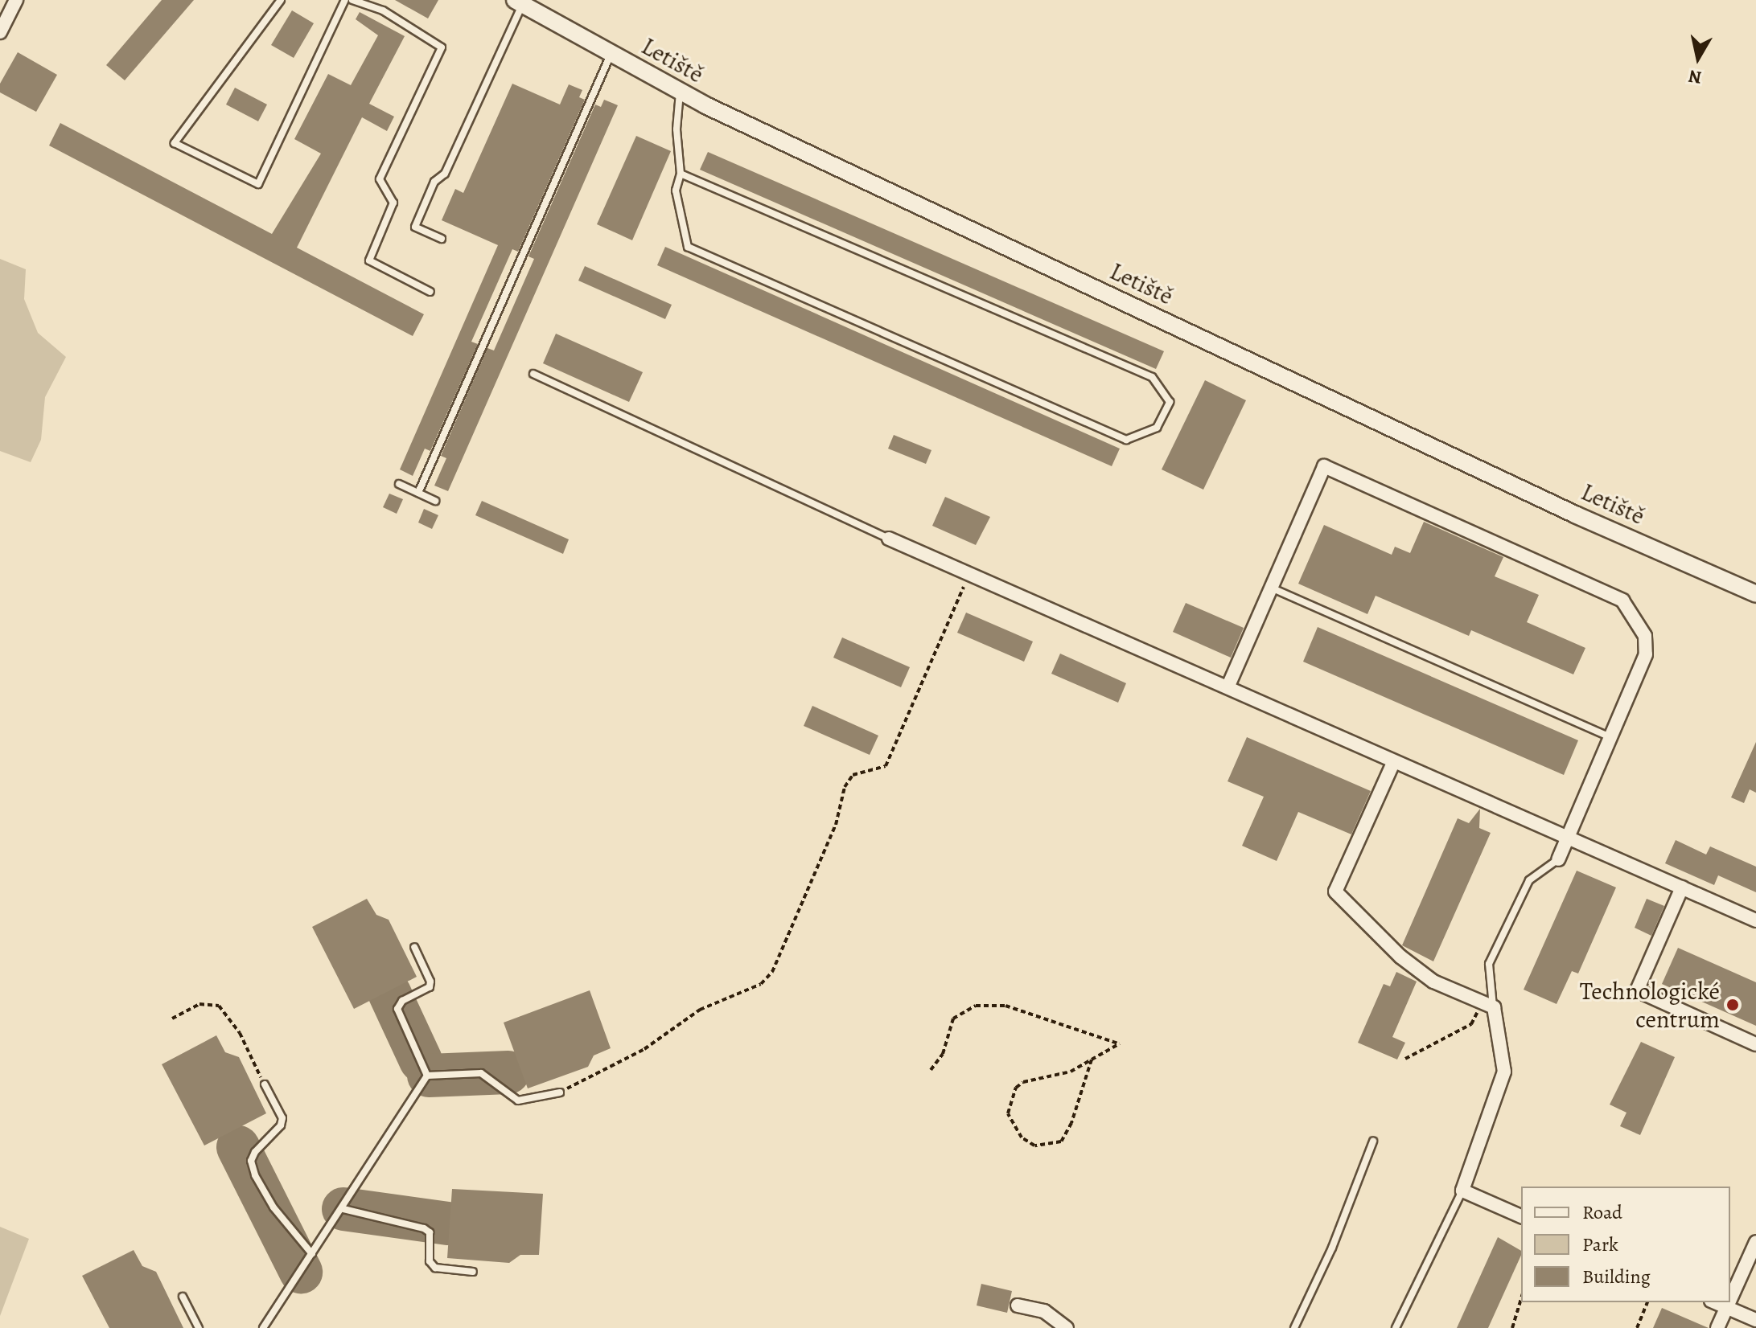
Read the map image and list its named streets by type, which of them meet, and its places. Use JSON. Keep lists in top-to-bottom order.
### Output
{
  "streets": {
    "street": ["Letiště"]
  },
  "places": ["Technologické centrum"],
  "legend": ["Road", "Park", "Building"],
  "north": "bottom"
}
